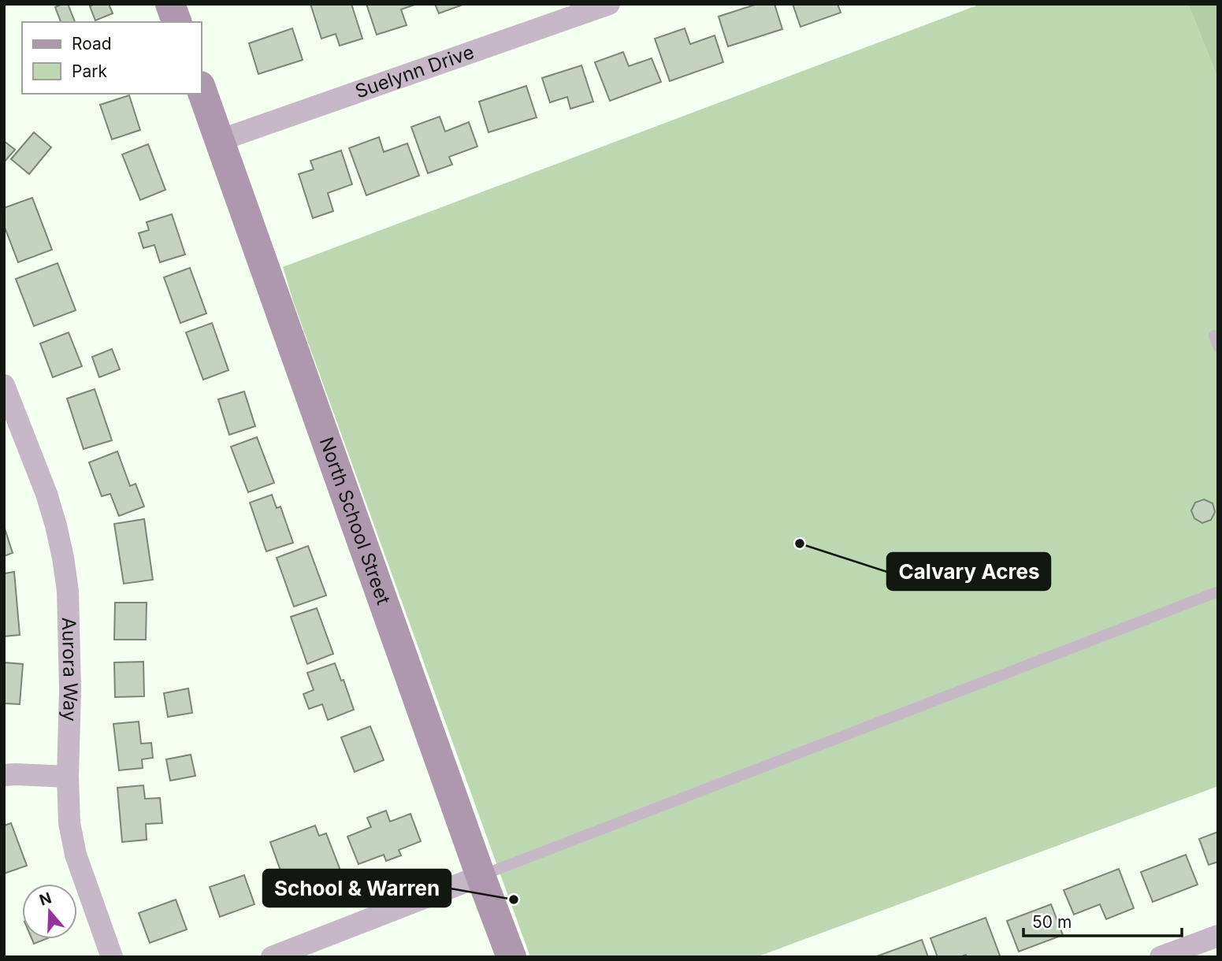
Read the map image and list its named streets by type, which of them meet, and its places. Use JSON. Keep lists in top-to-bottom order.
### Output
{
  "streets": {
    "street": ["Suelynn Drive", "North School Street", "Aurora Way"]
  },
  "crossings": [
    ["Suelynn Drive", "North School Street"]
  ],
  "places": ["Calvary Acres", "School & Warren"],
  "legend": ["Road", "Park"],
  "scale_bar": "50 m",
  "north": "top"
}
